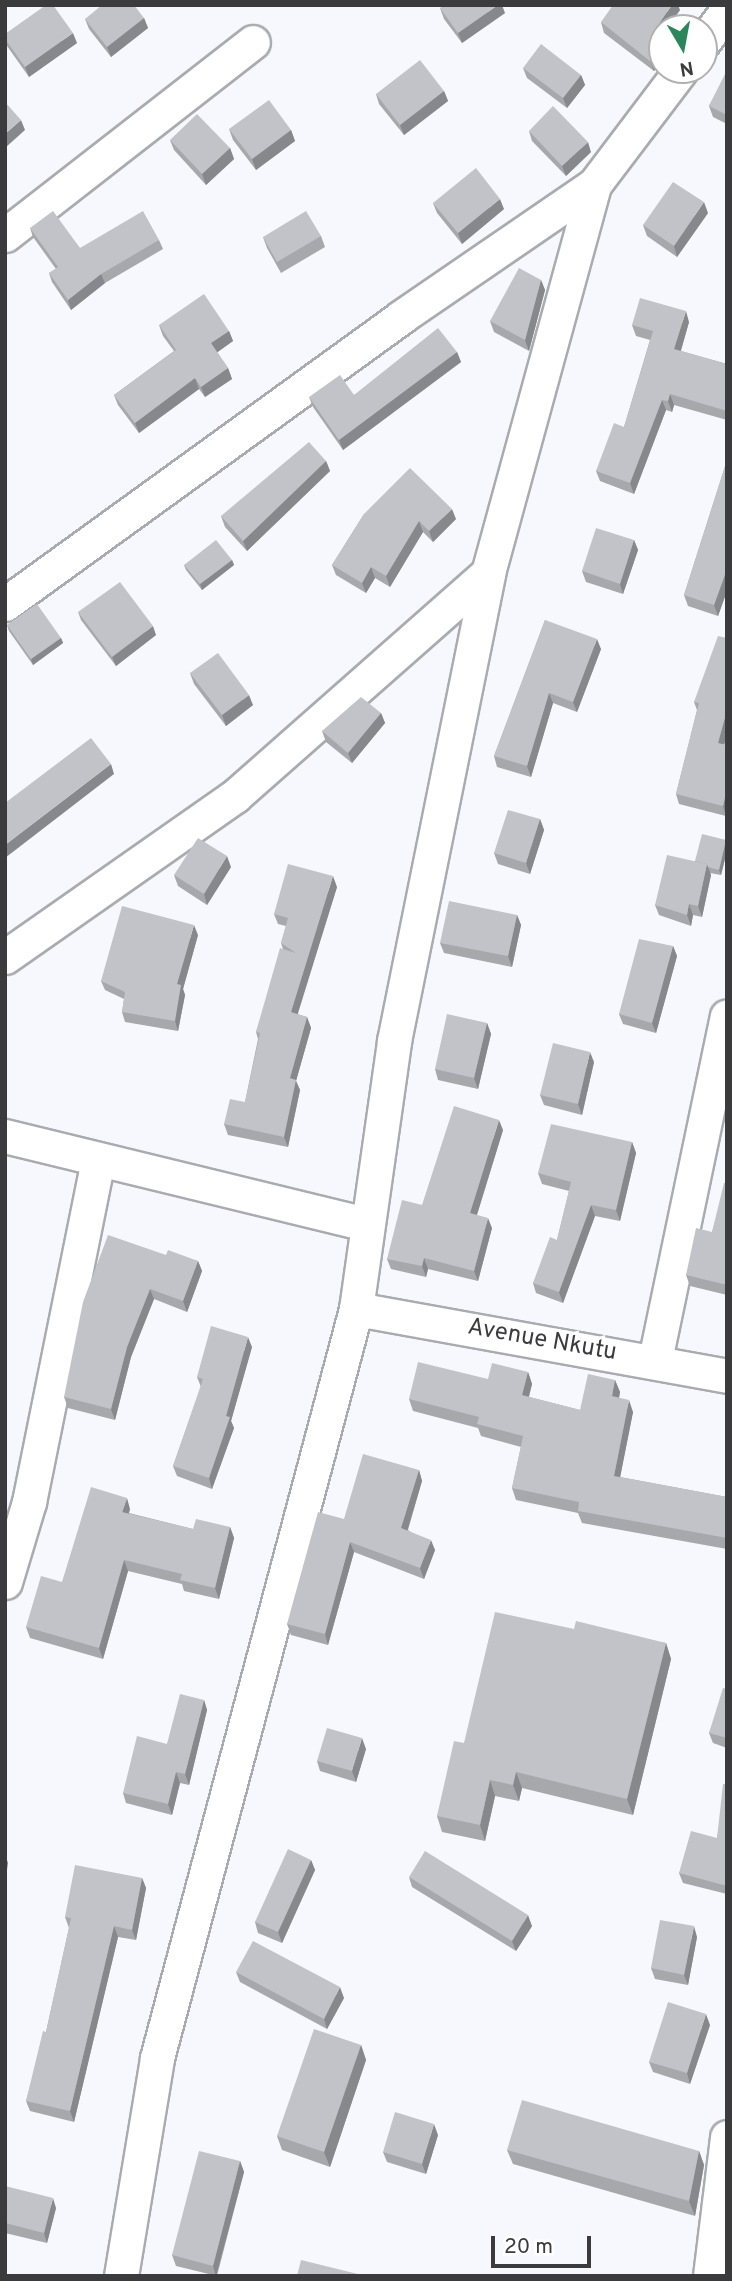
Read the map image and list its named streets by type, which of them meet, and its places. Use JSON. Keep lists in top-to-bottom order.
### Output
{
  "streets": {
    "street": ["Avenue Nkutu"]
  },
  "scale_bar": "20 m",
  "north": "bottom"
}
